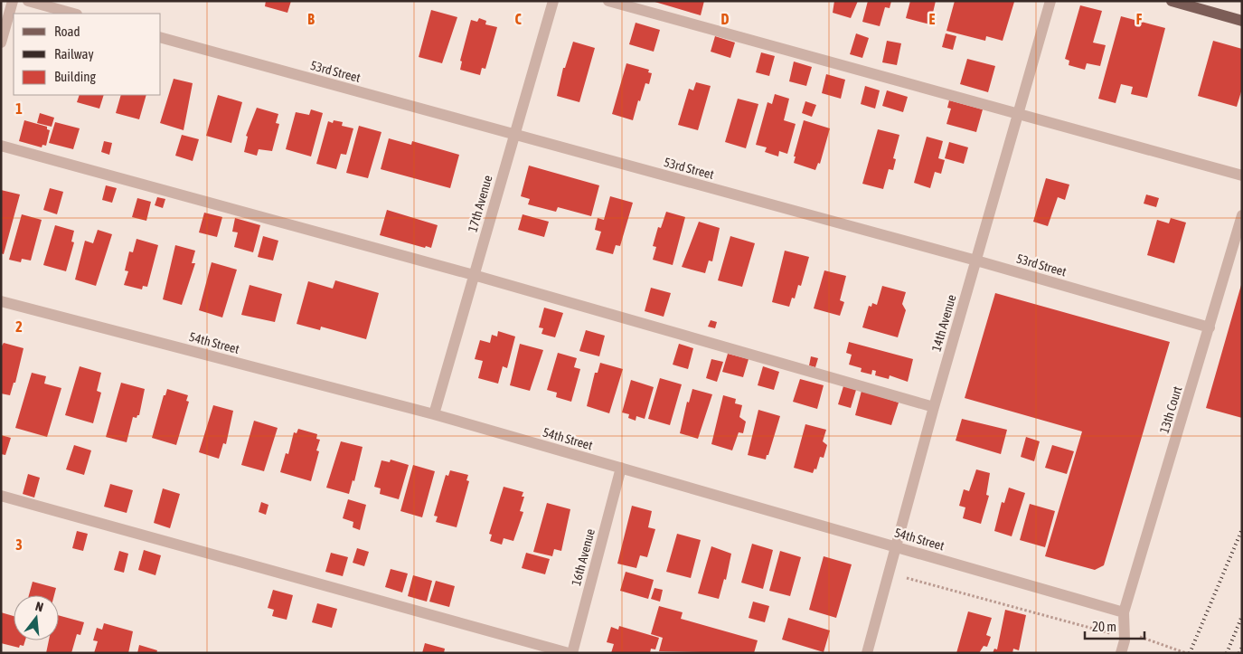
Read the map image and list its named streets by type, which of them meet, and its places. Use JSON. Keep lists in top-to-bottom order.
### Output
{
  "streets": {
    "street": [
      "53rd Street",
      "17th Avenue",
      "14th Avenue",
      "54th Street",
      "13th Court",
      "16th Avenue"
    ]
  },
  "crossings": [
    ["53rd Street", "17th Avenue"],
    ["53rd Street", "14th Avenue"],
    ["53rd Street", "13th Court"],
    ["17th Avenue", "54th Street"],
    ["14th Avenue", "54th Street"],
    ["54th Street", "13th Court"],
    ["54th Street", "16th Avenue"]
  ],
  "legend": ["Road", "Railway", "Building"],
  "scale_bar": "20 m",
  "north": "top",
  "grid": {
    "columns": [
      "B",
      "C",
      "D",
      "E",
      "F"
    ],
    "rows": ["1", "2", "3"]
  }
}
